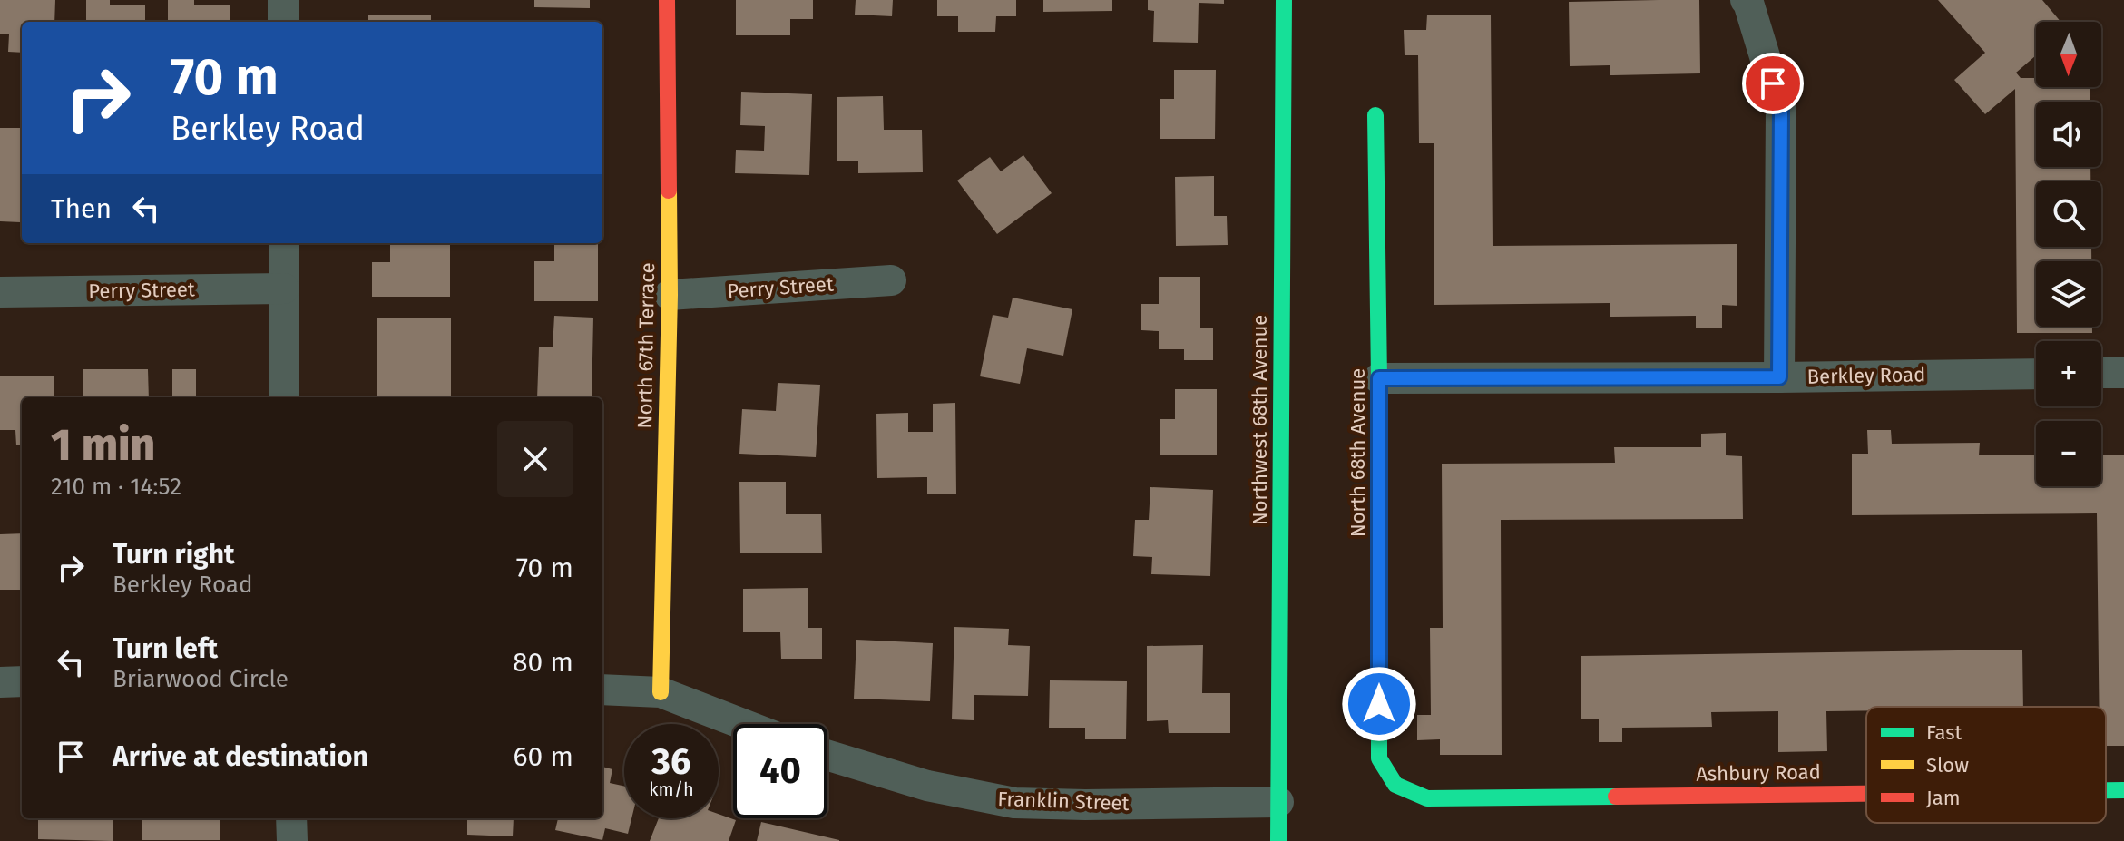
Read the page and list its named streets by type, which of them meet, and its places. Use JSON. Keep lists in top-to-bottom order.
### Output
{
  "streets": {
    "street": [
      "Perry Street",
      "North 67th Terrace",
      "Berkley Road",
      "Northwest 68th Avenue",
      "North 68th Avenue",
      "Ashbury Road",
      "Franklin Street"
    ]
  },
  "crossings": [
    ["Perry Street", "North 67th Terrace"],
    ["Berkley Road", "North 68th Avenue"],
    ["Northwest 68th Avenue", "Franklin Street"],
    ["North 68th Avenue", "Ashbury Road"]
  ],
  "legend": ["Fast", "Slow", "Jam"],
  "north": "bottom",
  "page": {
    "map_buttons": ["+", "−"],
    "turn": ["70 m", "Berkley Road"],
    "then": "Then",
    "heading": ["1 min", "210 m · 14:52"],
    "list": [
      {
        "name": "Turn right",
        "note": "Berkley Road",
        "value": "70 m"
      },
      {
        "name": "Turn left",
        "note": "Briarwood Circle",
        "value": "80 m"
      },
      {
        "name": "Arrive at destination",
        "value": "60 m"
      }
    ],
    "speed": "36 km/h",
    "limit": "40"
  }
}
